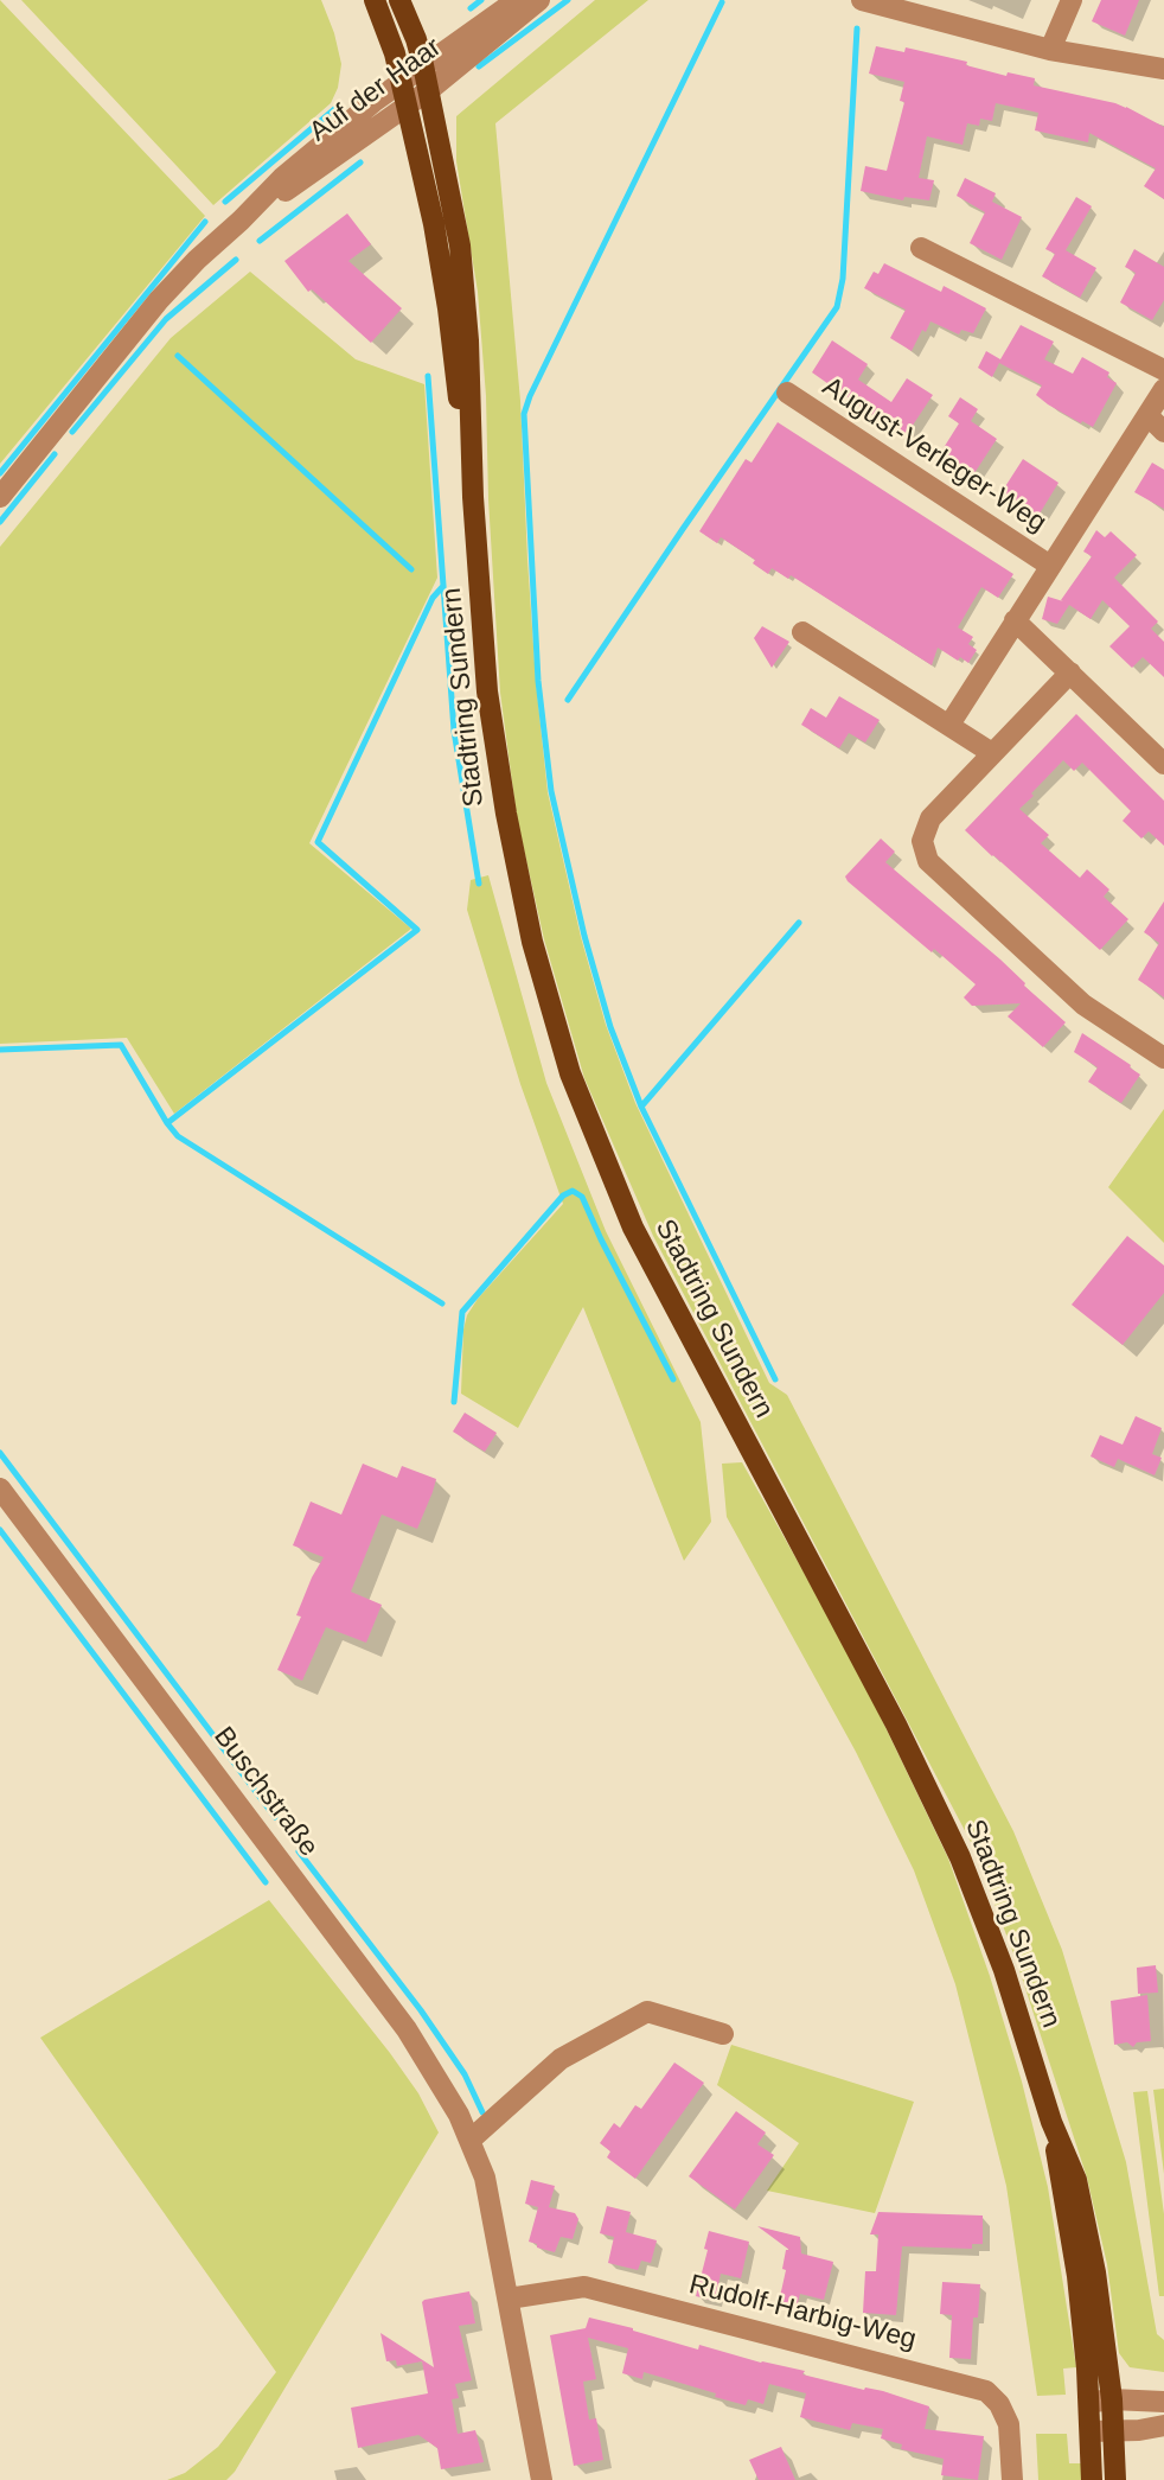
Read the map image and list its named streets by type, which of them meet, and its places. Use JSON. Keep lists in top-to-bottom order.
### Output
{
  "streets": {
    "main road": ["Stadtring Sundern"],
    "street": [
      "Auf der Haar",
      "August-Verleger-Weg",
      "Buschstraße",
      "Rudolf-Harbig-Weg"
    ]
  },
  "crossings": [
    ["Auf der Haar", "Stadtring Sundern"],
    ["Buschstraße", "Rudolf-Harbig-Weg"]
  ]
}
